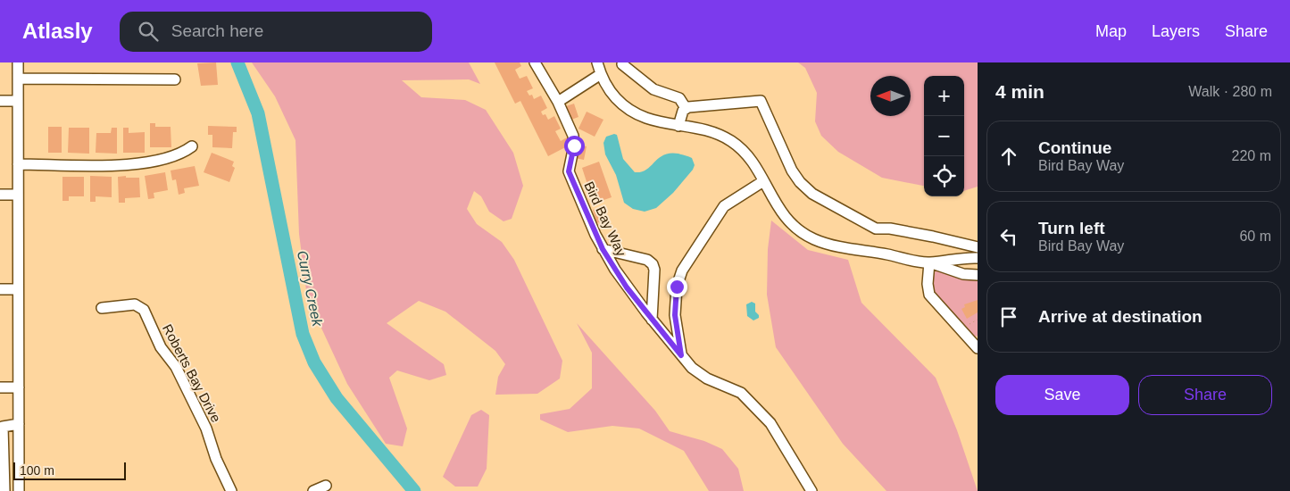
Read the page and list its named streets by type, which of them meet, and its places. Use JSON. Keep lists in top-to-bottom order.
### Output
{
  "streets": {
    "street": ["Bird Bay Way", "Roberts Bay Drive"]
  },
  "water": ["Curry Creek"],
  "scale_bar": "100 m",
  "north": "left",
  "page": {
    "header": "Atlasly",
    "search": "Search here",
    "nav": ["Map", "Layers", "Share"],
    "heading": ["4 min", "Walk · 280 m"],
    "map_buttons": ["+", "−"],
    "list": [
      ["Continue", "Bird Bay Way", "220 m"],
      ["Turn left", "Bird Bay Way", "60 m"],
      "Arrive at destination"
    ],
    "buttons": ["Save", "Share"],
    "scale": "100 m"
  }
}
